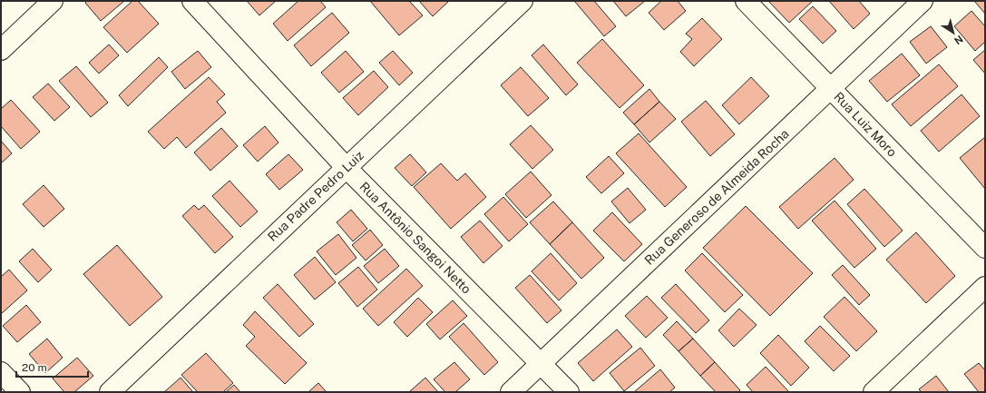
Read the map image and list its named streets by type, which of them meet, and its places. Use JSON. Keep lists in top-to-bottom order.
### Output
{
  "streets": {
    "street": [
      "Rua Luiz Moro",
      "Rua Padre Pedro Luiz",
      "Rua Generoso de Almeida Rocha",
      "Rua Antônio Sangoi Netto"
    ]
  },
  "crossings": [
    ["Rua Luiz Moro", "Rua Generoso de Almeida Rocha"],
    ["Rua Padre Pedro Luiz", "Rua Antônio Sangoi Netto"],
    ["Rua Generoso de Almeida Rocha", "Rua Antônio Sangoi Netto"]
  ],
  "scale_bar": "20 m",
  "north": "bottom right"
}
